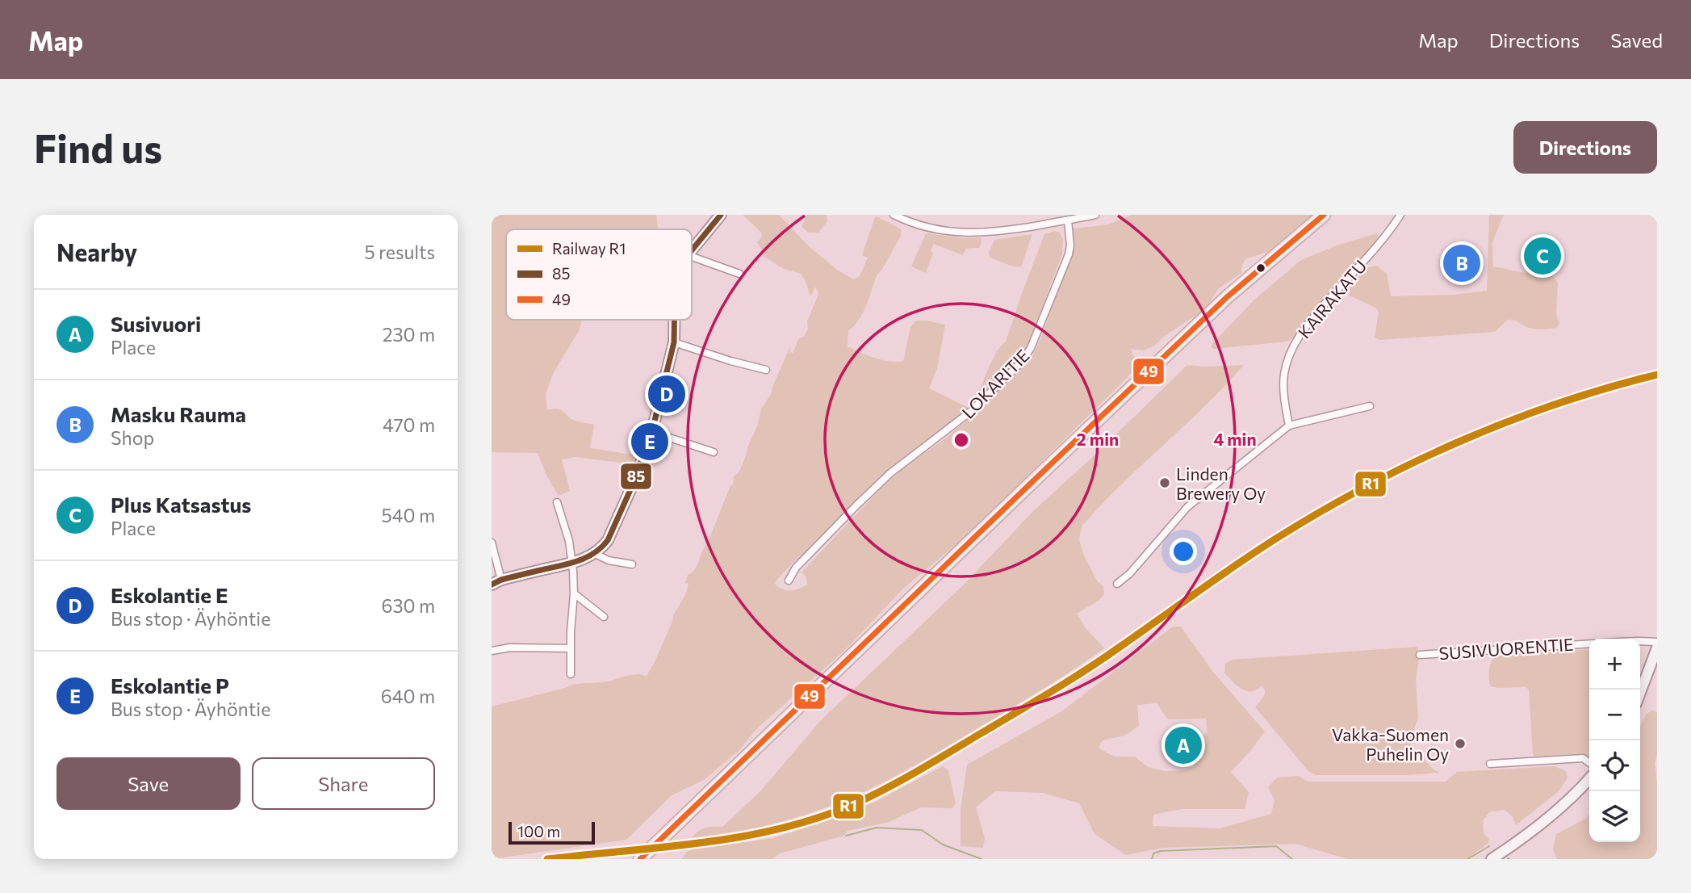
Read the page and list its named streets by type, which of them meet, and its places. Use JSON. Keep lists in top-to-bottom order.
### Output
{
  "streets": {
    "street": ["KAIRAKATU", "LOKARITIE", "SUSIVUORENTIE"]
  },
  "places": ["Linden Brewery Oy", "Vakka-Suomen Puhelin Oy"],
  "lines": ["transit line 85", "transit line 49", "rail line R1"],
  "legend": ["Railway R1", "85", "49"],
  "scale_bar": "100 m",
  "page": {
    "header": "Map",
    "nav": ["Map", "Directions", "Saved"],
    "buttons": [
      "Directions",
      ["Save", "Share"]
    ],
    "title": "Find us",
    "heading": ["Nearby", "5 results"],
    "pins": [
      "C",
      "B",
      "D",
      "E",
      "A"
    ],
    "list": [
      {
        "mark": "A",
        "name": "Susivuori",
        "note": "Place",
        "value": "230 m"
      },
      {
        "mark": "B",
        "name": "Masku Rauma",
        "note": "Shop",
        "value": "470 m"
      },
      {
        "mark": "C",
        "name": "Plus Katsastus",
        "note": "Place",
        "value": "540 m"
      },
      {
        "mark": "D",
        "name": "Eskolantie E",
        "note": "Bus stop · Äyhöntie",
        "value": "630 m"
      },
      {
        "mark": "E",
        "name": "Eskolantie P",
        "note": "Bus stop · Äyhöntie",
        "value": "640 m"
      }
    ],
    "map_buttons": ["+", "−"],
    "scale": "100 m"
  },
  "rings": ["2 min", "4 min"]
}
